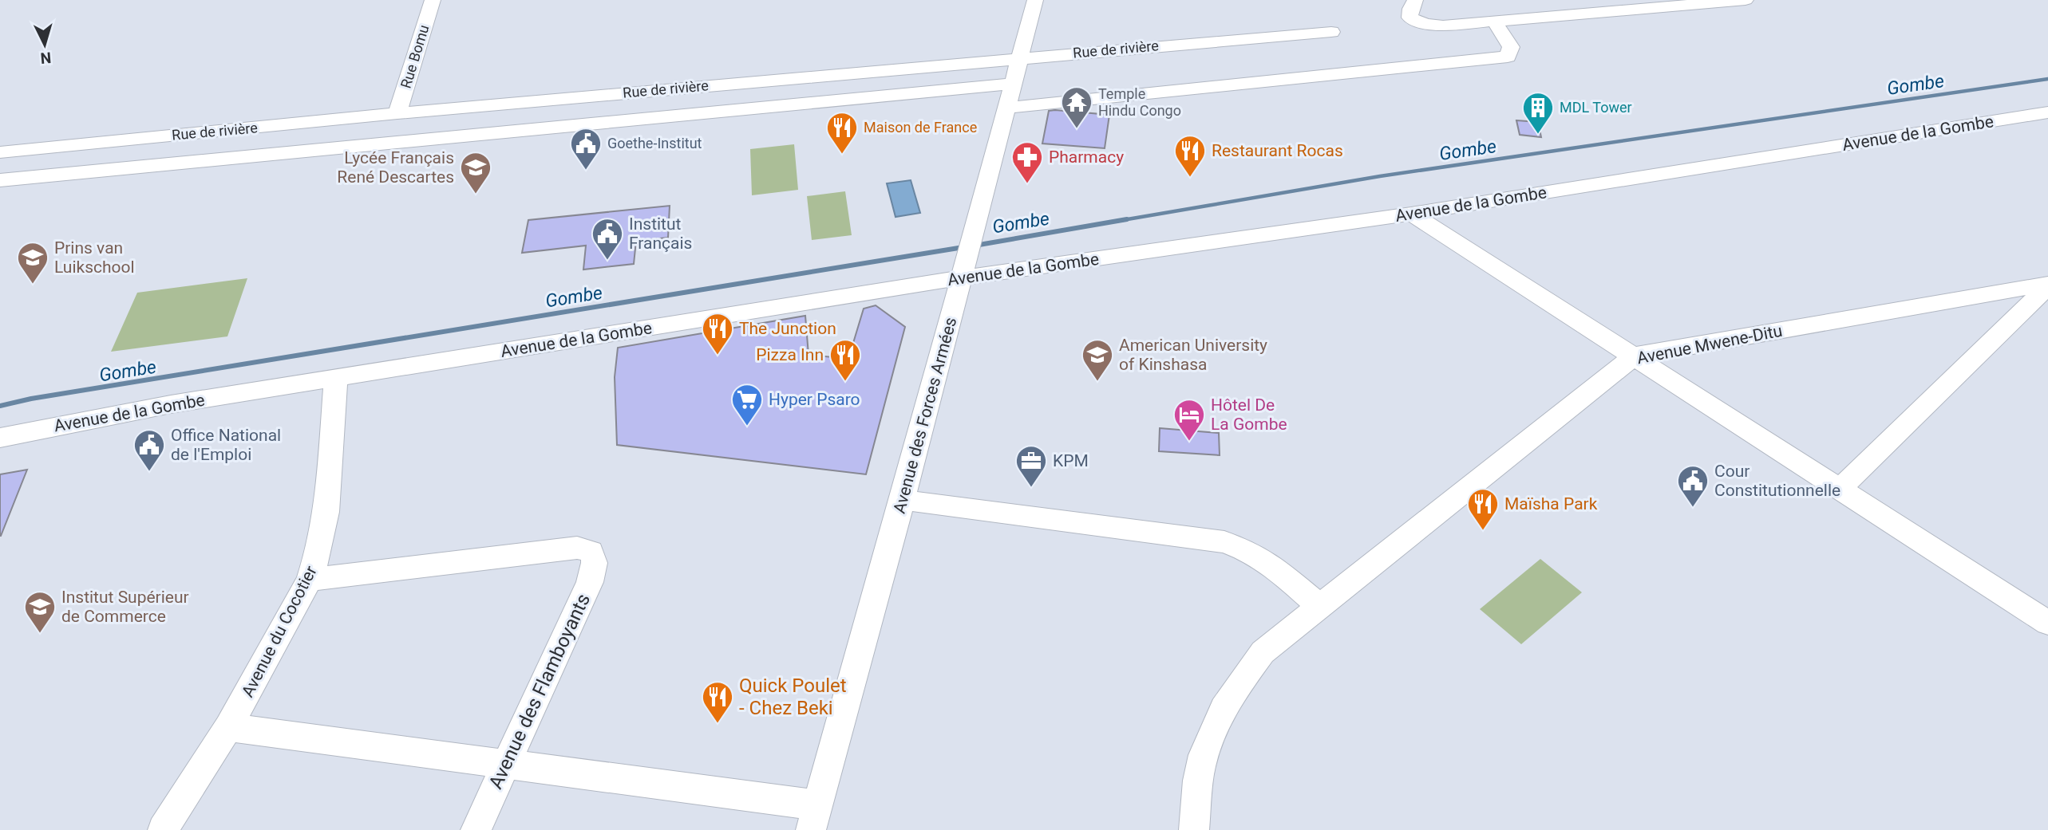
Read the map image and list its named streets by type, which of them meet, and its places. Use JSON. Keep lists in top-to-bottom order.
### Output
{
  "streets": {
    "street": [
      "Rue de rivière",
      "Rue Bomu",
      "Avenue de la Gombe",
      "Avenue Mwene-Ditu",
      "Avenue des Forces Armées",
      "Avenue du Cocotier",
      "Avenue des Flamboyants"
    ]
  },
  "crossings": [
    ["Rue de rivière", "Rue Bomu"],
    ["Rue de rivière", "Avenue des Forces Armées"],
    ["Avenue de la Gombe", "Avenue des Forces Armées"],
    ["Avenue de la Gombe", "Avenue du Cocotier"],
    ["Avenue du Cocotier", "Avenue des Flamboyants"]
  ],
  "water": ["Gombe"],
  "places": {
    "temple": ["Temple Hindu Congo"],
    "building": ["MDL Tower"],
    "restaurant": [
      "Maison de France",
      "Restaurant Rocas",
      "The Junction",
      "Pizza Inn",
      "Maïsha Park",
      "Quick Poulet - Chez Beki"
    ],
    "public building": [
      "Goethe-Institut",
      "Institut Français",
      "Office National de l'Emploi",
      "Cour Constitutionnelle"
    ],
    "pharmacy": ["Pharmacy"],
    "school or university": [
      "Lycée Français René Descartes",
      "Prins van Luikschool",
      "American University of Kinshasa",
      "Institut Supérieur de Commerce"
    ],
    "supermarket": ["Hyper Psaro"],
    "hotel": ["Hôtel De La Gombe"],
    "office": ["KPM"]
  },
  "north": "bottom"
}
